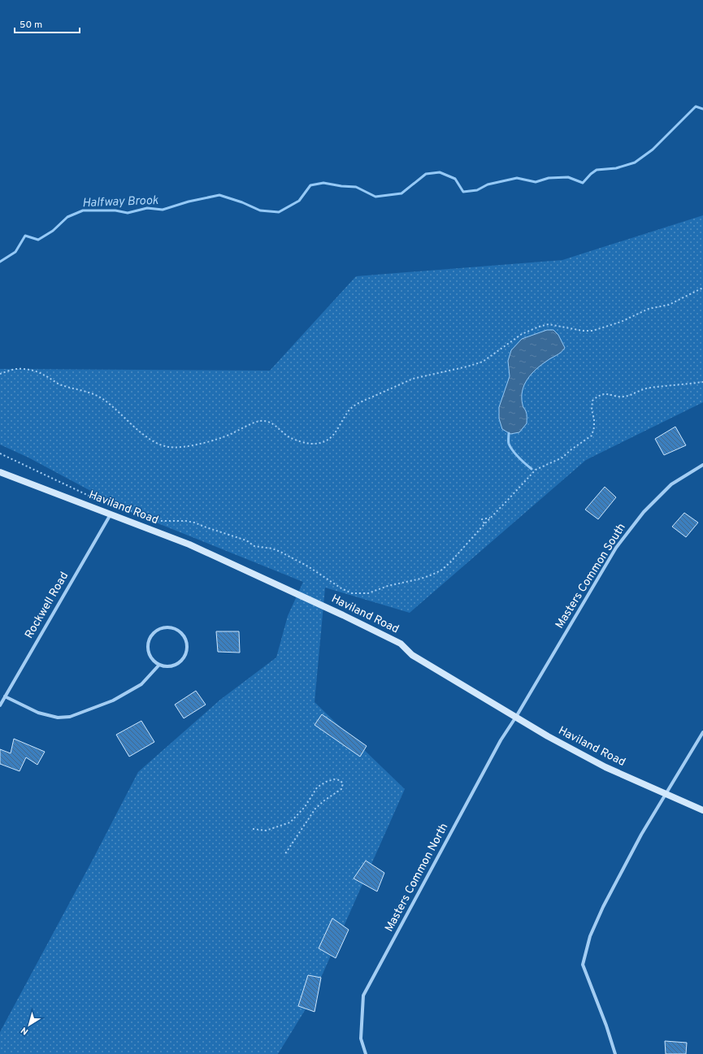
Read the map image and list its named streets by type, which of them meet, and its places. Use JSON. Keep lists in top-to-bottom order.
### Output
{
  "streets": {
    "street": [
      "Haviland Road",
      "Masters Common South",
      "Rockwell Road",
      "Masters Common North"
    ]
  },
  "crossings": [
    ["Haviland Road", "Masters Common South"],
    ["Haviland Road", "Rockwell Road"],
    ["Haviland Road", "Masters Common North"],
    ["Masters Common South", "Masters Common North"]
  ],
  "water": ["Halfway Brook"],
  "scale_bar": "50 m",
  "north": "bottom left"
}
